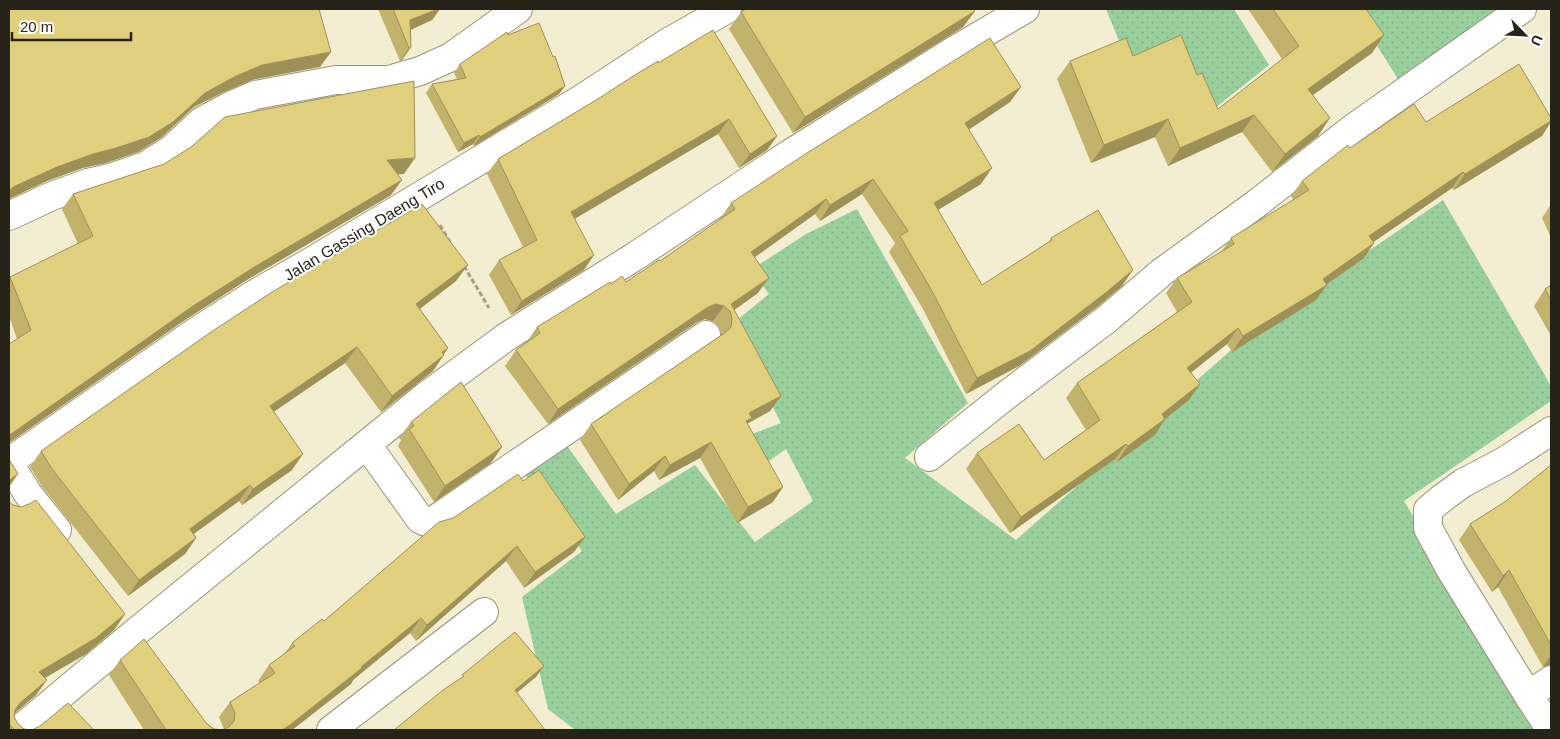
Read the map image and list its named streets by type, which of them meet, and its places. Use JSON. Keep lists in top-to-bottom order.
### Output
{
  "streets": {
    "street": ["Jalan Gassing Daeng Tiro"]
  },
  "scale_bar": "20 m",
  "north": "bottom right"
}
